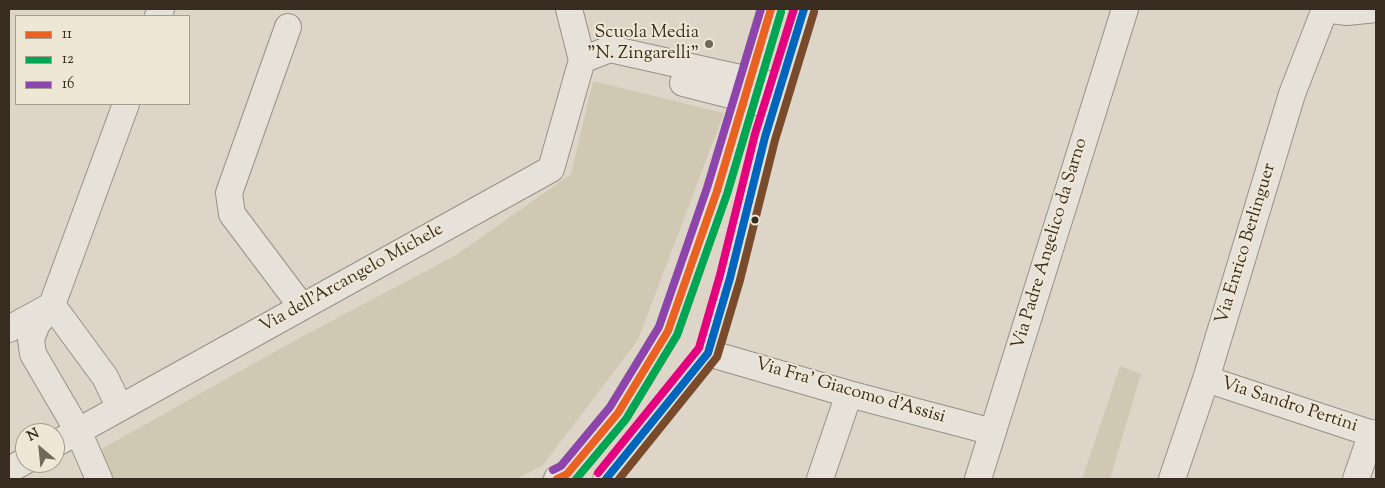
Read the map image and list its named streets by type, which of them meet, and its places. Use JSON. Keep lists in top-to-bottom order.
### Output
{
  "streets": {
    "street": [
      "Via Padre Angelico da Sarno",
      "Via Enrico Berlinguer",
      "Via dell'Arcangelo Michele",
      "Via Fra' Giacomo d'Assisi",
      "Via Sandro Pertini"
    ]
  },
  "crossings": [
    ["Via Padre Angelico da Sarno", "Via Fra' Giacomo d'Assisi"],
    ["Via Enrico Berlinguer", "Via Sandro Pertini"]
  ],
  "places": ["Scuola Media \"N. Zingarelli\""],
  "lines": ["transit line 11", "transit line 16", "transit line 12"],
  "legend": ["11", "12", "16"],
  "north": "top left"
}
